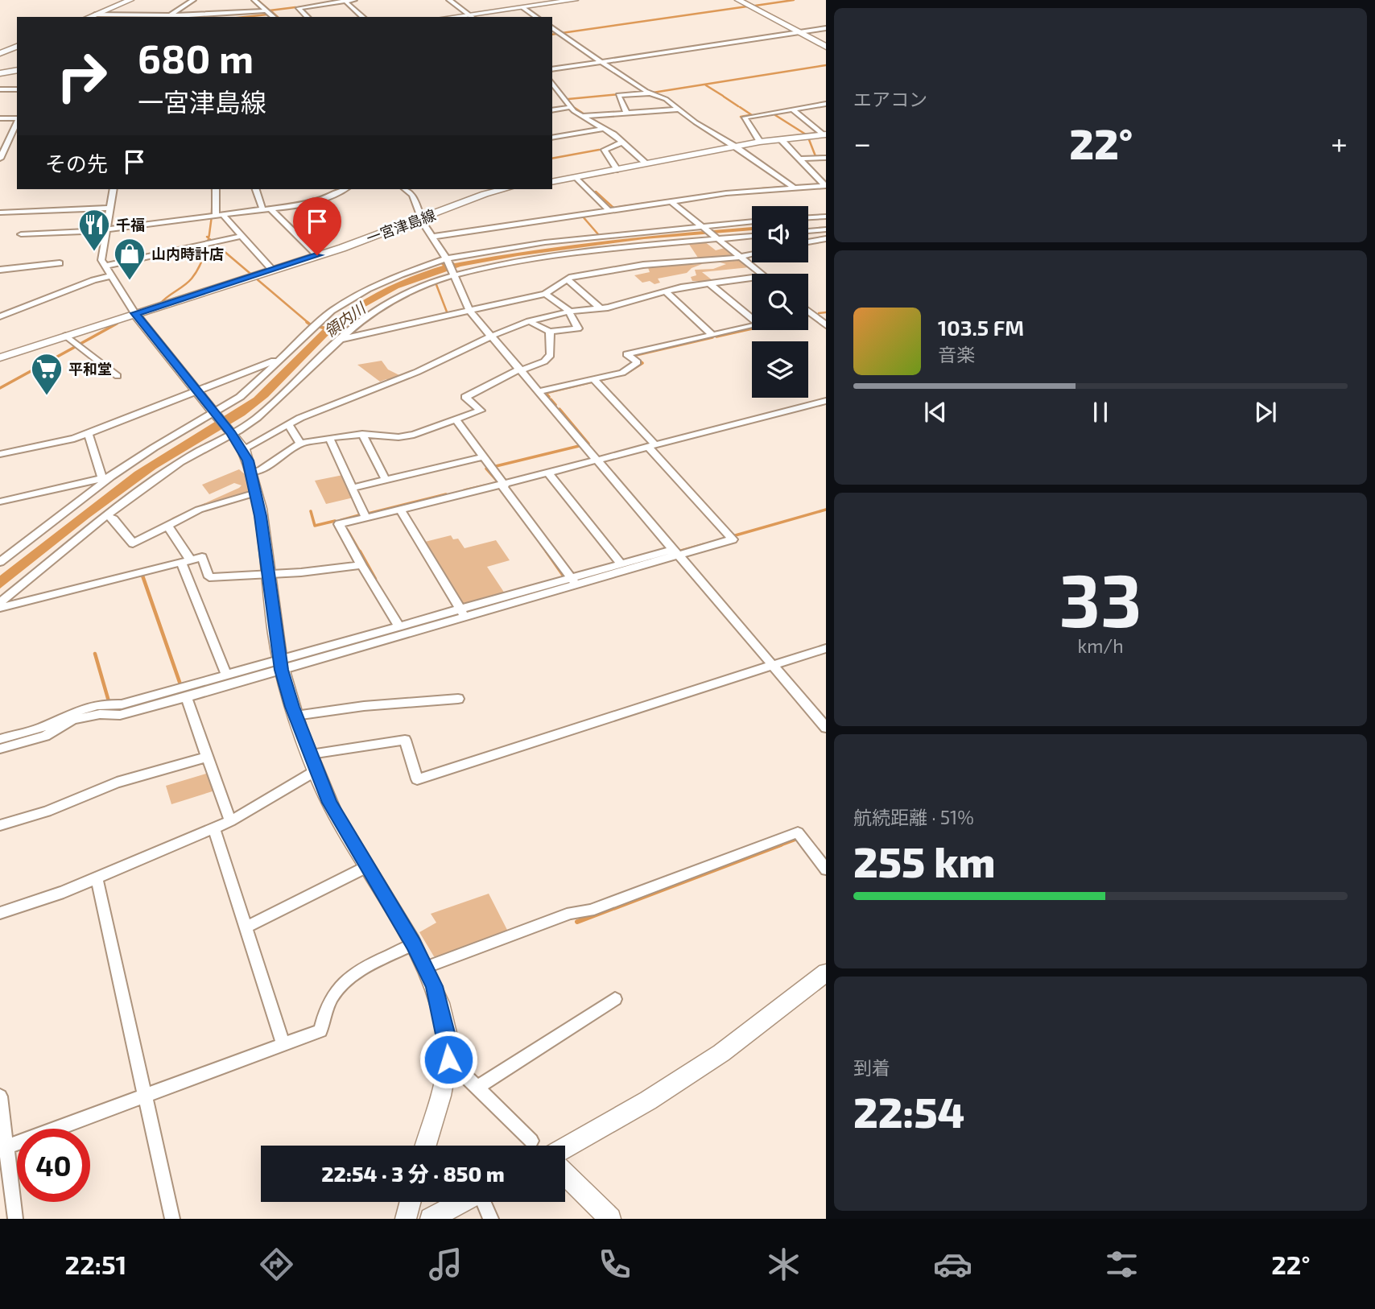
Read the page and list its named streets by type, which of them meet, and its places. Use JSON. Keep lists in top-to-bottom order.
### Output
{
  "streets": {
    "street": ["一宮津島線"]
  },
  "water": ["領内川"],
  "places": {
    "restaurant": ["千福"],
    "shop": ["山内時計店"],
    "supermarket": ["平和堂"]
  },
  "page": {
    "tile": [
      "エアコン",
      ["33", "km/h"],
      ["航続距離 · 51%", "255 km"],
      ["到着", "22:54"]
    ],
    "turn": ["680 m", "一宮津島線"],
    "heat": ["−", "22°", "+"],
    "then": "その先",
    "song": ["103.5 FM", "音楽"],
    "limit": "40",
    "trip": "22:54 · 3 分 · 850 m",
    "tabs": ["22:51", "22°"]
  }
}
